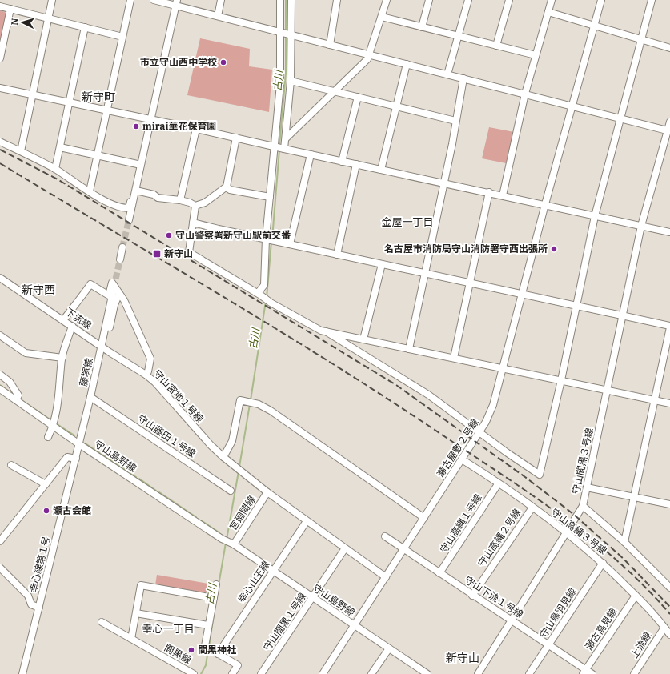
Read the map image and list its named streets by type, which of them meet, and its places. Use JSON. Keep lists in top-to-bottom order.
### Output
{
  "streets": {
    "street": [
      "下流線",
      "藤塚線",
      "守山宮地１号線",
      "守山藤田１号線",
      "瀬古屋敷２号線",
      "守山島野線",
      "守山間黒３号線",
      "宮廻間線",
      "守山高縄１号線",
      "守山高縄３号線",
      "守山高縄２号線",
      "幸心線第１号",
      "幸心山王線",
      "守山下流１号線",
      "守山鳥羽見線",
      "守山間黒１号線",
      "瀬古高見線",
      "上流線",
      "間黒線"
    ]
  },
  "crossings": [
    ["下流線", "藤塚線"],
    ["下流線", "守山宮地１号線"],
    ["藤塚線", "守山藤田１号線"],
    ["藤塚線", "守山島野線"],
    ["藤塚線", "幸心線第１号"],
    ["守山宮地１号線", "宮廻間線"],
    ["瀬古屋敷２号線", "守山島野線"],
    ["瀬古屋敷２号線", "守山高縄３号線"],
    ["瀬古屋敷２号線", "守山下流１号線"],
    ["守山島野線", "宮廻間線"],
    ["守山島野線", "幸心山王線"],
    ["守山島野線", "守山間黒１号線"],
    ["守山間黒３号線", "守山高縄３号線"],
    ["守山間黒３号線", "守山下流１号線"],
    ["守山高縄１号線", "守山高縄３号線"],
    ["守山高縄１号線", "守山下流１号線"],
    ["守山高縄３号線", "守山高縄２号線"],
    ["守山高縄３号線", "守山鳥羽見線"],
    ["守山高縄３号線", "瀬古高見線"],
    ["守山高縄３号線", "上流線"],
    ["守山高縄２号線", "守山下流１号線"],
    ["守山下流１号線", "守山鳥羽見線"],
    ["守山下流１号線", "瀬古高見線"]
  ],
  "districts": [
    "新守町",
    "金屋一丁目",
    "新守西",
    "幸心一丁目",
    "新守山"
  ],
  "water": ["古川"],
  "places": {
    "other": [
      "市立守山西中学校",
      "mirai華花保育園",
      "守山警察署新守山駅前交番",
      "名古屋市消防局守山消防署守西出張所",
      "瀬古会館",
      "間黒神社"
    ],
    "transit": ["新守山"]
  },
  "north": "left"
}
